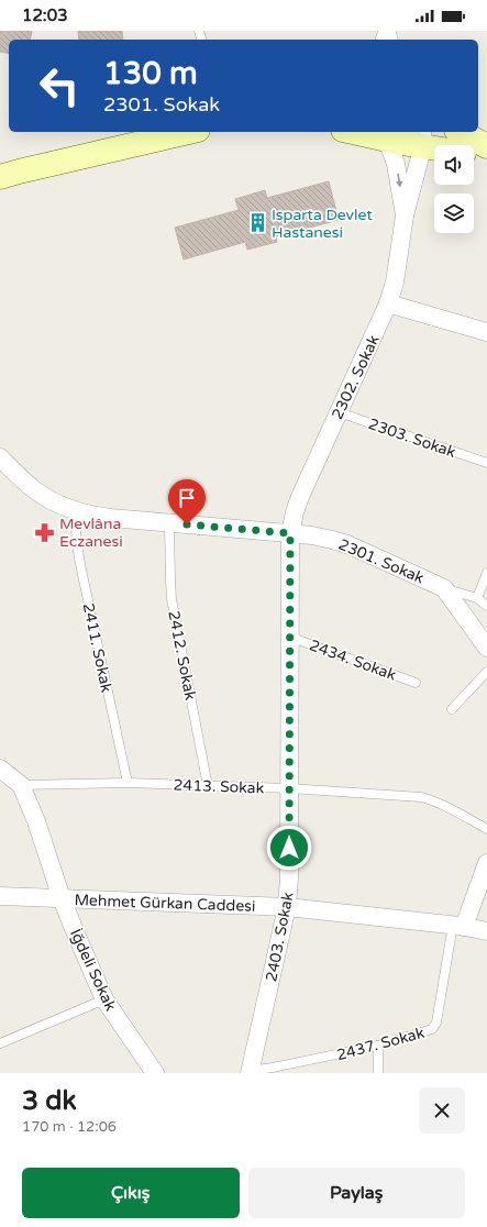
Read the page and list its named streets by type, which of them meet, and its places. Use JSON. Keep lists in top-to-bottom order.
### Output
{
  "streets": {
    "street": [
      "2302. Sokak",
      "2301. Sokak",
      "Mehmet Gürkan Caddesi",
      "2403. Sokak",
      "İğdeli Sokak"
    ],
    "lane": [
      "2303. Sokak",
      "2411. Sokak",
      "2412. Sokak",
      "2434. Sokak",
      "2413. Sokak",
      "2437. Sokak"
    ]
  },
  "crossings": [
    ["2302. Sokak", "2303. Sokak"],
    ["2302. Sokak", "2301. Sokak"],
    ["2302. Sokak", "2403. Sokak"],
    ["2301. Sokak", "2411. Sokak"],
    ["2301. Sokak", "2412. Sokak"],
    ["2301. Sokak", "2403. Sokak"],
    ["2411. Sokak", "2413. Sokak"],
    ["2412. Sokak", "2413. Sokak"],
    ["2434. Sokak", "2403. Sokak"],
    ["2413. Sokak", "2403. Sokak"],
    ["2413. Sokak", "İğdeli Sokak"],
    ["Mehmet Gürkan Caddesi", "2403. Sokak"],
    ["Mehmet Gürkan Caddesi", "İğdeli Sokak"],
    ["Mehmet Gürkan Caddesi", "2437. Sokak"],
    ["2403. Sokak", "2437. Sokak"]
  ],
  "places": {
    "building": ["Isparta Devlet Hastanesi"],
    "pharmacy": ["Mevlâna Eczanesi"]
  },
  "page": {
    "status": "12:03",
    "turn": ["130 m", "2301. Sokak"],
    "heading": ["3 dk", "170 m · 12:06"],
    "buttons": ["Çıkış", "Paylaş"]
  }
}
